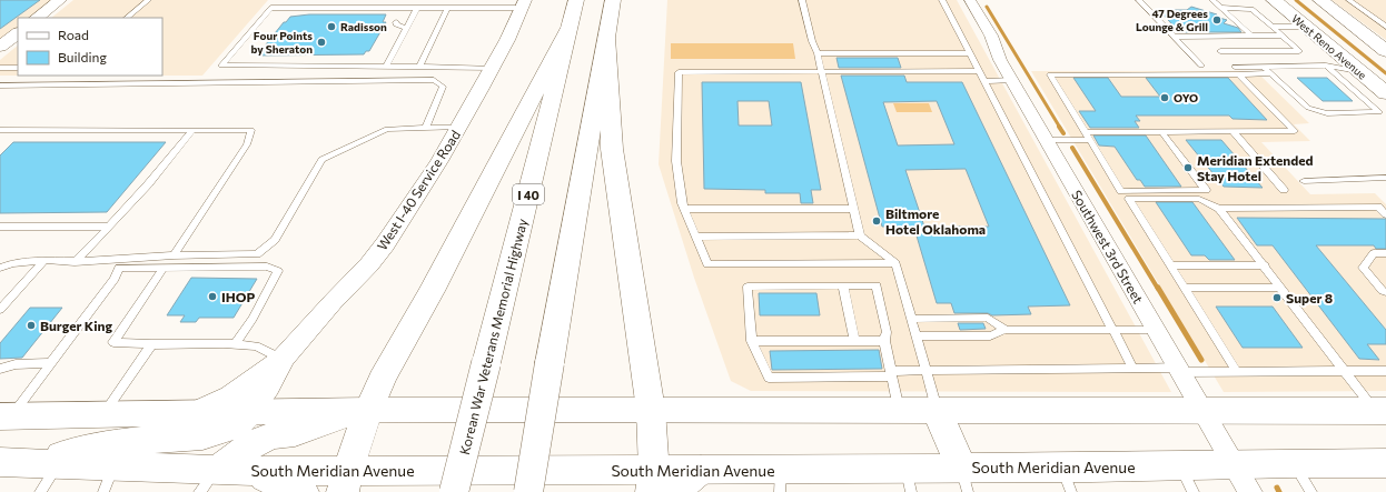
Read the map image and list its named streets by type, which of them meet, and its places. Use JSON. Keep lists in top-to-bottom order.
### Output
{
  "streets": {
    "main road": [
      "West Reno Avenue",
      "I 40",
      "Korean War Veterans Memorial Highway",
      "South Meridian Avenue"
    ],
    "street": ["West I-40 Service Road", "Southwest 3rd Street"]
  },
  "crossings": [
    ["Southwest 3rd Street", "South Meridian Avenue"]
  ],
  "places": [
    "47 Degrees Lounge & Grill",
    "Radisson",
    "Four Points by Sheraton",
    "OYO",
    "Meridian Extended Stay Hotel",
    "Biltmore Hotel Oklahoma",
    "IHOP",
    "Super 8",
    "Burger King"
  ],
  "legend": ["Road", "Building"]
}
